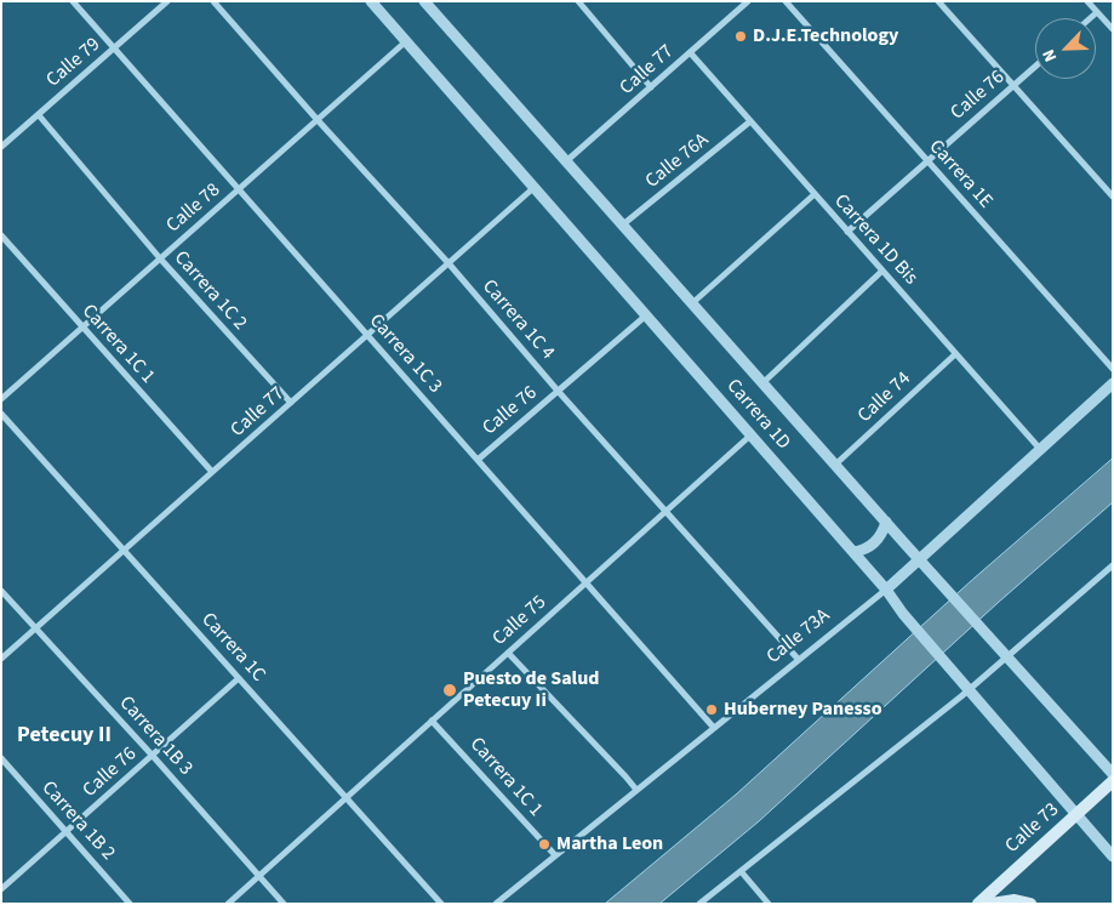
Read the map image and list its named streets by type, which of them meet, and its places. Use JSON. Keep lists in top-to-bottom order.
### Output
{
  "streets": {
    "main road": ["Calle 73"],
    "street": [
      "Calle 79",
      "Calle 77",
      "Calle 76",
      "Calle 76A",
      "Carrera 1E",
      "Calle 78",
      "Carrera 1D Bis",
      "Carrera 1C 2",
      "Carrera 1C 4",
      "Carrera 1C 1",
      "Carrera 1C 3",
      "Calle 74",
      "Carrera 1D",
      "Calle 75",
      "Calle 73A",
      "Carrera 1C",
      "Carrera 1B 3",
      "Carrera 1B 2"
    ]
  },
  "crossings": [
    ["Calle 79", "Carrera 1C 2"],
    ["Calle 79", "Carrera 1C 3"],
    ["Calle 77", "Carrera 1D Bis"],
    ["Calle 77", "Carrera 1C 2"],
    ["Calle 77", "Carrera 1C 4"],
    ["Calle 77", "Carrera 1C 1"],
    ["Calle 77", "Carrera 1C 3"],
    ["Calle 77", "Carrera 1D"],
    ["Calle 77", "Carrera 1C"],
    ["Calle 77", "Carrera 1B 3"],
    ["Calle 76", "Carrera 1E"],
    ["Calle 76", "Carrera 1D Bis"],
    ["Calle 76", "Carrera 1C 4"],
    ["Calle 76", "Carrera 1C 3"],
    ["Calle 76", "Carrera 1D"],
    ["Calle 76", "Carrera 1C"],
    ["Calle 76", "Carrera 1B 3"],
    ["Calle 76", "Carrera 1B 2"],
    ["Calle 76A", "Carrera 1D Bis"],
    ["Calle 76A", "Carrera 1D"],
    ["Calle 78", "Carrera 1C 2"],
    ["Calle 78", "Carrera 1C 4"],
    ["Calle 78", "Carrera 1C 1"],
    ["Calle 78", "Carrera 1C 3"],
    ["Calle 78", "Carrera 1D"],
    ["Carrera 1D Bis", "Calle 74"],
    ["Carrera 1D Bis", "Calle 73A"],
    ["Carrera 1C 4", "Calle 75"],
    ["Carrera 1C 4", "Calle 73A"],
    ["Carrera 1C 1", "Calle 75"],
    ["Carrera 1C 1", "Calle 73A"],
    ["Carrera 1C 3", "Calle 75"],
    ["Carrera 1C 3", "Calle 73A"],
    ["Calle 74", "Carrera 1D"],
    ["Carrera 1D", "Calle 75"],
    ["Carrera 1D", "Calle 73A"],
    ["Carrera 1D", "Calle 73"],
    ["Calle 75", "Carrera 1C"],
    ["Calle 75", "Carrera 1B 3"]
  ],
  "districts": ["Petecuy II"],
  "places": [
    "D.J.E.Technology",
    "Puesto de Salud Petecuy Ii",
    "Huberney Panesso",
    "Martha Leon"
  ],
  "north": "bottom left"
}
